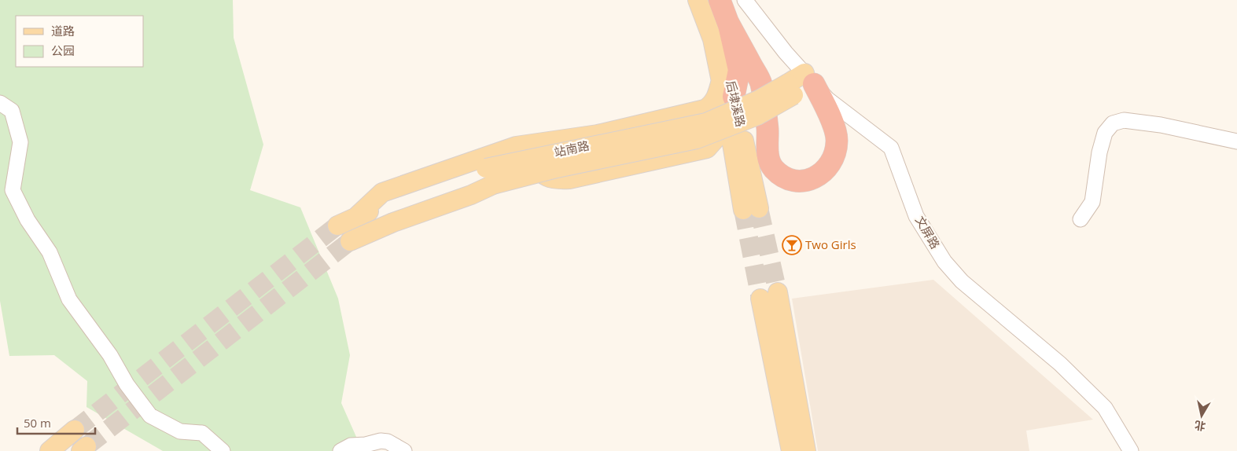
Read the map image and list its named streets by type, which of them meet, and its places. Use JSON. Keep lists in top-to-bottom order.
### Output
{
  "streets": {
    "main road": ["后埭溪路", "站南路"],
    "street": ["文屏路"]
  },
  "crossings": [
    ["站南路", "文屏路"]
  ],
  "places": {
    "bar": ["Two Girls"]
  },
  "legend": ["道路", "公园"],
  "scale_bar": "50 m",
  "north": "bottom"
}
